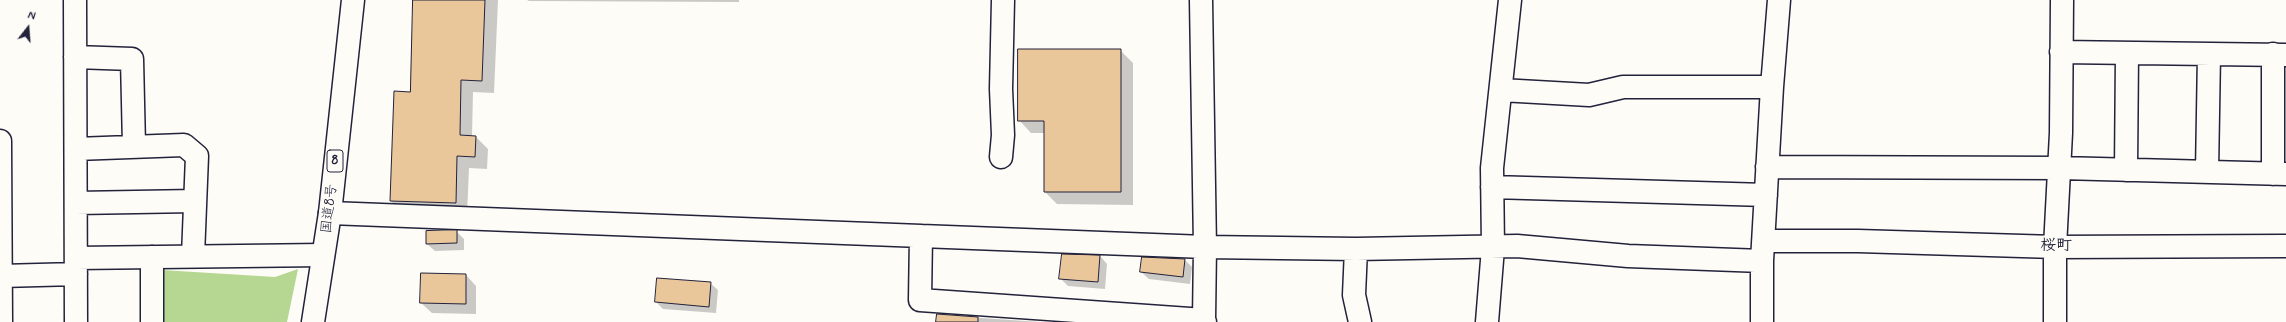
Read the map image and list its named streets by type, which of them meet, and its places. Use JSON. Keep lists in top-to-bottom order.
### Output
{
  "streets": {
    "main road": ["8", "国道8号"]
  },
  "districts": ["桜町"],
  "north": "top"
}
